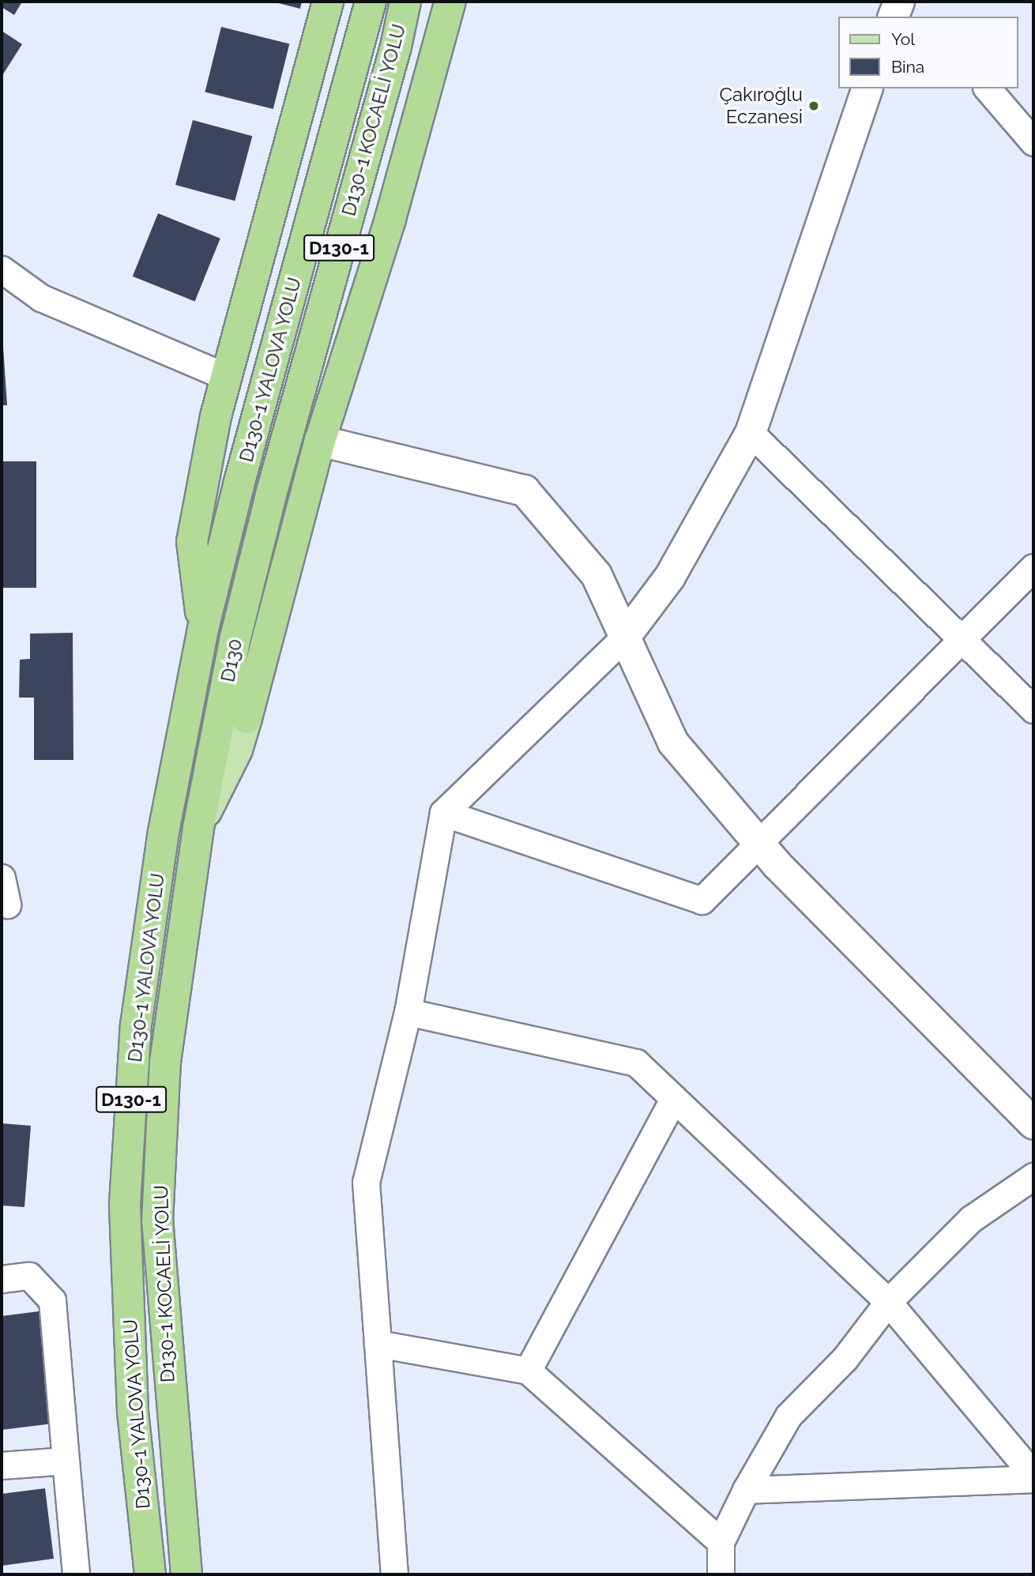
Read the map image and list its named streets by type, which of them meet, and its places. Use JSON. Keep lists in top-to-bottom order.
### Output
{
  "streets": {
    "highway": [
      "D130-1 KOCAELİ YOLU",
      "D130-1",
      "D130-1 YALOVA YOLU",
      "D130"
    ]
  },
  "crossings": [
    ["D130-1 KOCAELİ YOLU", "D130"]
  ],
  "places": ["Çakıroğlu Eczanesi"],
  "legend": ["Yol", "Bina"]
}
